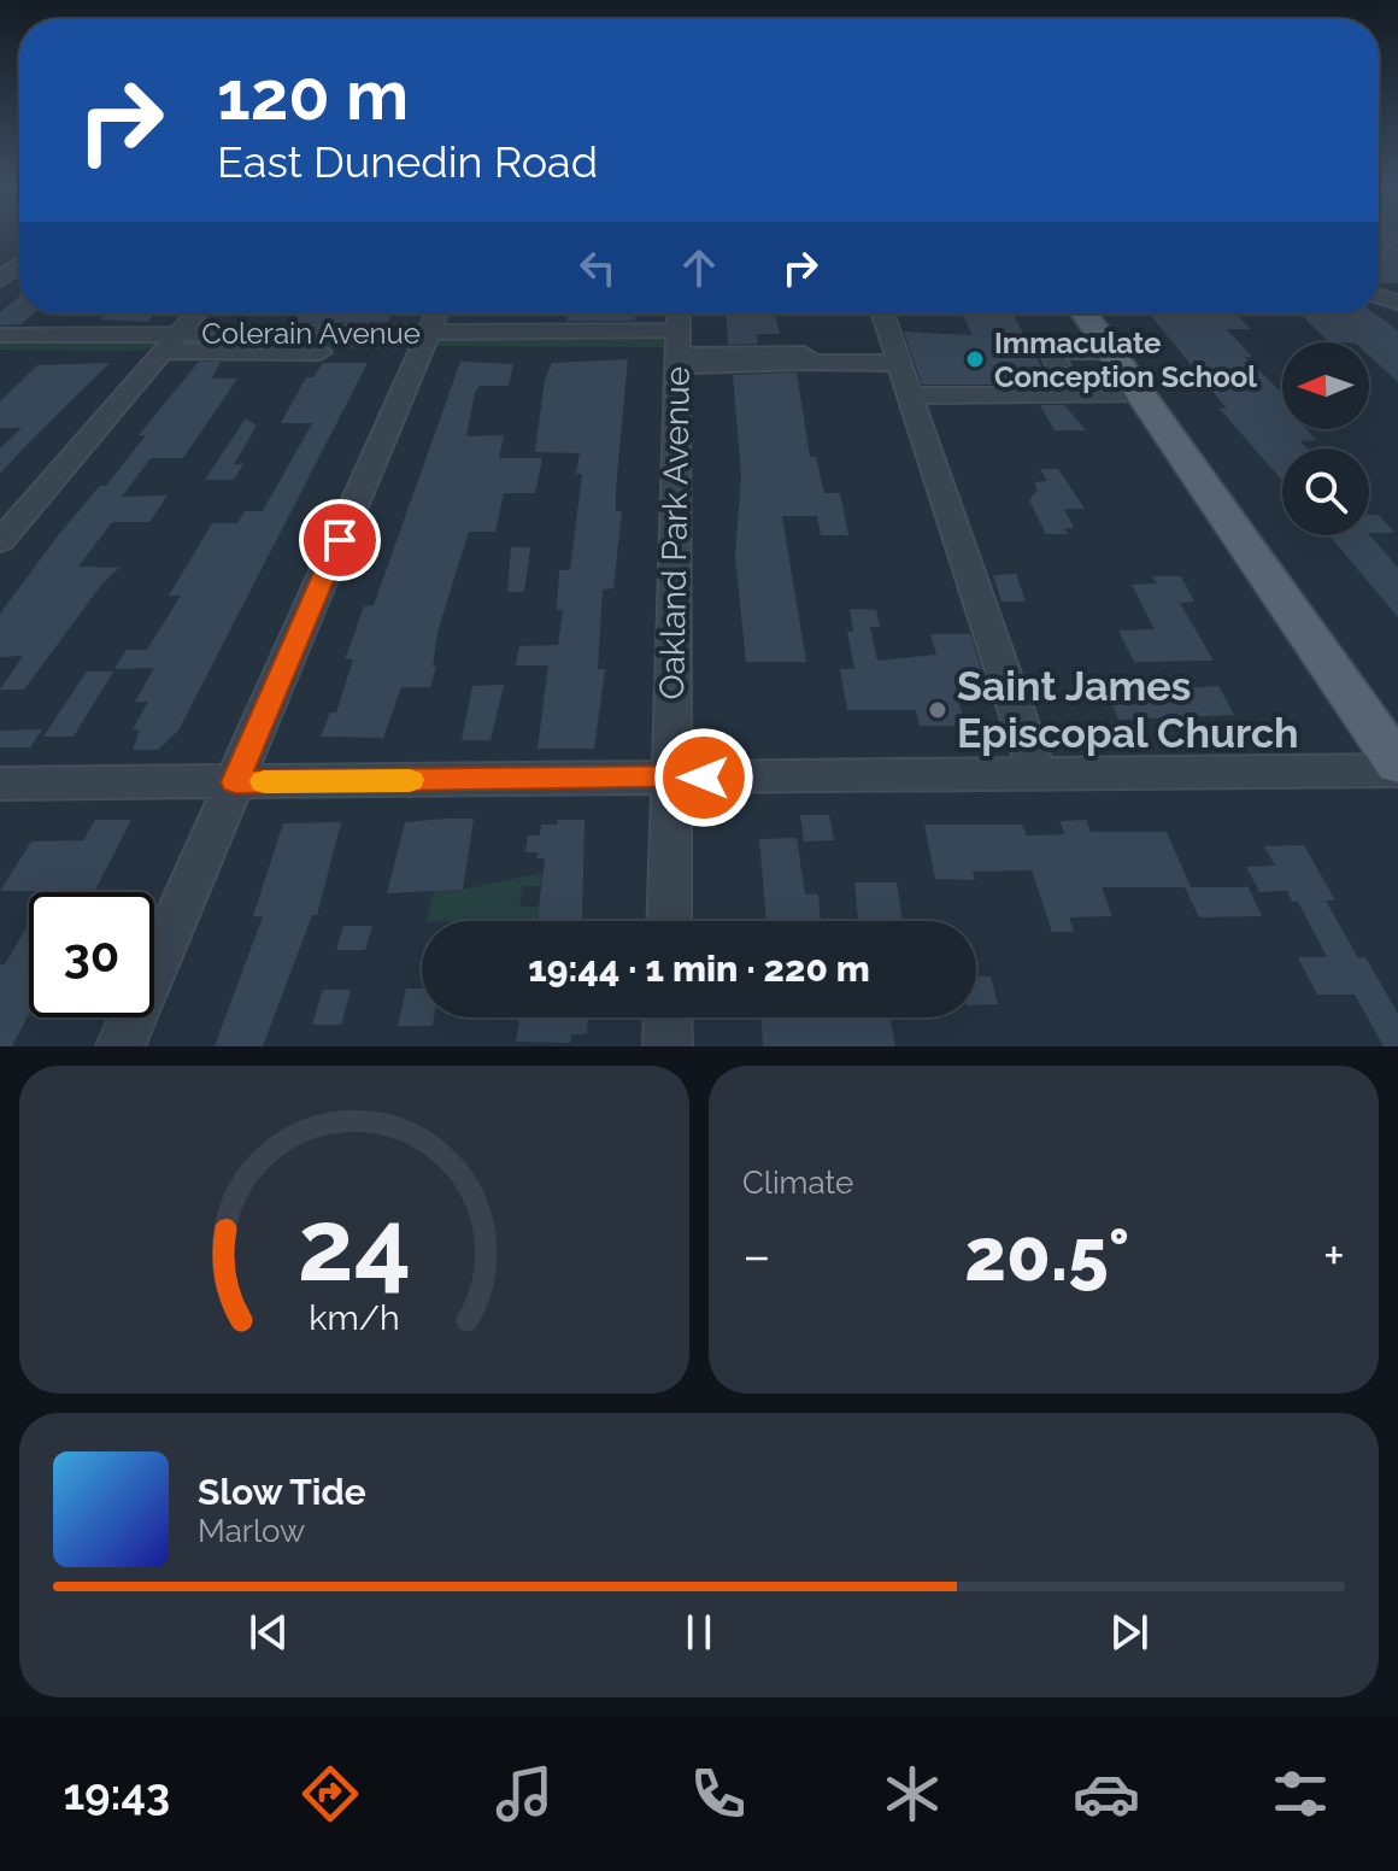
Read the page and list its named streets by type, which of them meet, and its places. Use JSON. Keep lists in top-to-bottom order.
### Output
{
  "streets": {
    "street": ["Colerain Avenue", "Oakland Park Avenue"]
  },
  "crossings": [
    ["Colerain Avenue", "Oakland Park Avenue"]
  ],
  "places": ["Immaculate Conception School", "Saint James Episcopal Church"],
  "north": "left",
  "page": {
    "turn": ["120 m", "East Dunedin Road"],
    "limit": "30",
    "trip": "19:44 · 1 min · 220 m",
    "tile": "Climate",
    "heat": ["−", "20.5°", "+"],
    "song": ["Slow Tide", "Marlow"],
    "tabs": "19:43",
    "gauge": ["24", "km/h"]
  }
}
